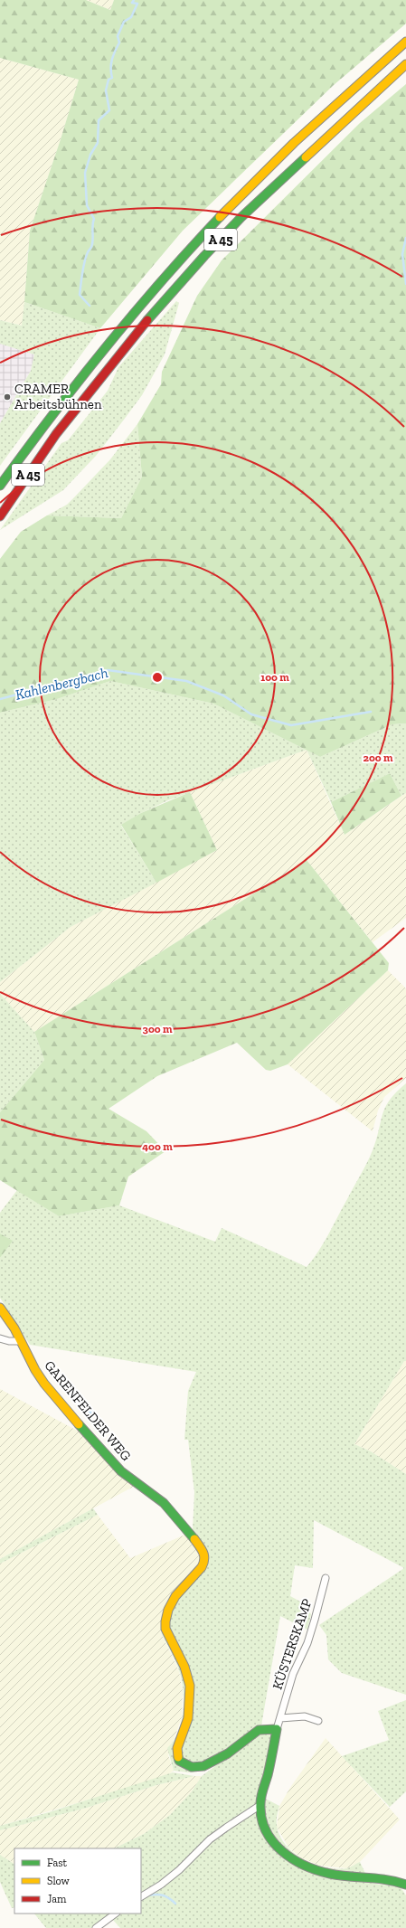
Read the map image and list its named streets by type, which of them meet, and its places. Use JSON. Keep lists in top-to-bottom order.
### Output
{
  "streets": {
    "main road": ["A 45", "GARENFELDER WEG"],
    "street": ["KÜSTERSKAMP"]
  },
  "crossings": [
    ["GARENFELDER WEG", "KÜSTERSKAMP"]
  ],
  "water": ["Kahlenbergbach"],
  "places": ["CRAMER Arbeitsbühnen"],
  "legend": ["Fast", "Slow", "Jam"],
  "rings": [
    "100 m",
    "200 m",
    "300 m",
    "400 m"
  ]
}
